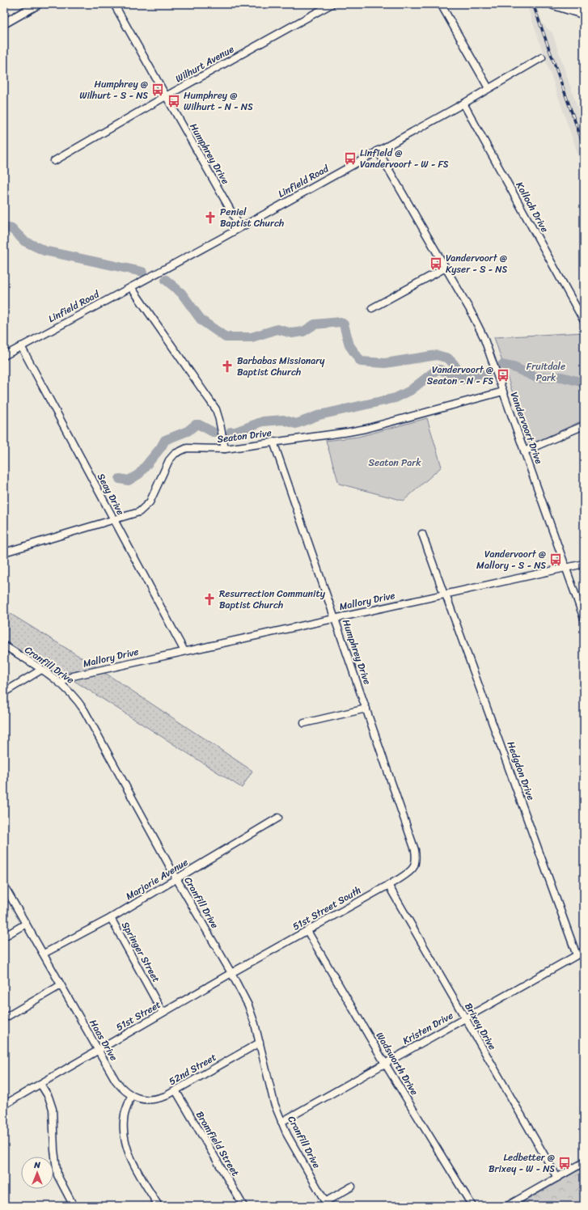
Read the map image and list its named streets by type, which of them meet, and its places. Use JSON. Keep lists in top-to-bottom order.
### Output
{
  "streets": {
    "street": [
      "Wilhurt Avenue",
      "Humphrey Drive",
      "Linfield Road",
      "Kolloch Drive",
      "Vandervoort Drive",
      "Seaton Drive",
      "Seay Drive",
      "Mallory Drive",
      "Cranfill Drive",
      "Hedgdon Drive",
      "Marjorie Avenue",
      "51st Street South",
      "Springer Street",
      "51st Street",
      "Brixey Drive",
      "Kristen Drive",
      "Haas Drive",
      "Wadsworth Drive",
      "52nd Street",
      "Bromfield Street"
    ]
  },
  "crossings": [
    ["Wilhurt Avenue", "Humphrey Drive"],
    ["Humphrey Drive", "Linfield Road"],
    ["Humphrey Drive", "Seaton Drive"],
    ["Humphrey Drive", "Mallory Drive"],
    ["Humphrey Drive", "51st Street South"],
    ["Linfield Road", "Kolloch Drive"],
    ["Linfield Road", "Vandervoort Drive"],
    ["Linfield Road", "Seay Drive"],
    ["Vandervoort Drive", "Seaton Drive"],
    ["Vandervoort Drive", "Mallory Drive"],
    ["Seaton Drive", "Seay Drive"],
    ["Seay Drive", "Mallory Drive"],
    ["Mallory Drive", "Cranfill Drive"],
    ["Mallory Drive", "Hedgdon Drive"],
    ["Cranfill Drive", "Marjorie Avenue"],
    ["Cranfill Drive", "51st Street South"],
    ["Cranfill Drive", "51st Street"],
    ["Cranfill Drive", "Kristen Drive"],
    ["Cranfill Drive", "52nd Street"],
    ["Hedgdon Drive", "Kristen Drive"],
    ["Marjorie Avenue", "Springer Street"],
    ["Marjorie Avenue", "Haas Drive"],
    ["51st Street South", "51st Street"],
    ["51st Street South", "Brixey Drive"],
    ["51st Street South", "Wadsworth Drive"],
    ["Springer Street", "51st Street"],
    ["51st Street", "Haas Drive"],
    ["Brixey Drive", "Kristen Drive"],
    ["Kristen Drive", "Wadsworth Drive"],
    ["Haas Drive", "52nd Street"],
    ["52nd Street", "Bromfield Street"]
  ],
  "parks": ["Fruitdale Park", "Seaton Park"],
  "places": {
    "bus stop": [
      "Humphrey @ Wilhurt - S - NS",
      "Humphrey @ Wilhurt - N - NS",
      "Linfield @ Vandervoort - W - FS",
      "Vandervoort @ Kyser - S - NS",
      "Vandervoort @ Seaton - N - FS",
      "Vandervoort @ Mallory - S - NS",
      "Ledbetter @ Brixey - W - NS"
    ],
    "church": ["Peniel Baptist Church", "Barbabas Missionary Baptist Church", "Resurrection Community Baptist Church"]
  },
  "north": "top"
}
